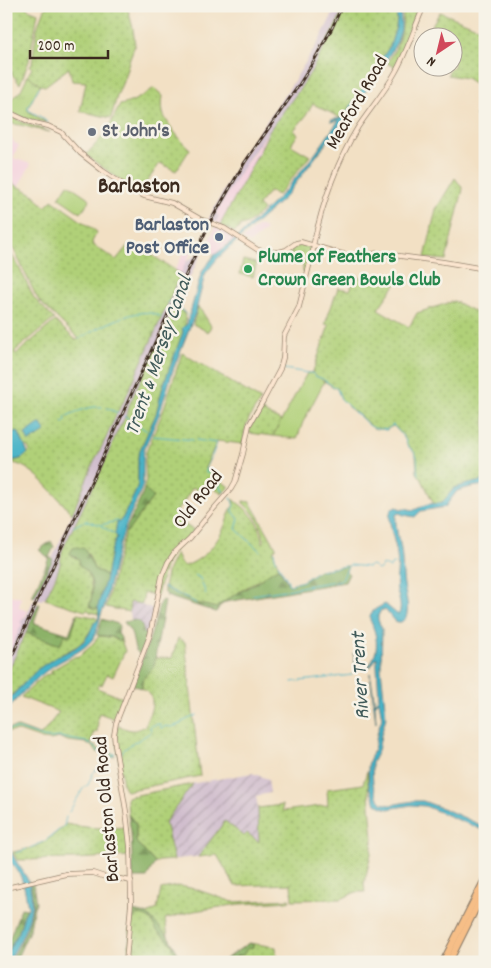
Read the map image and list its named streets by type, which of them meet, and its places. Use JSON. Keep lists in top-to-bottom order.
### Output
{
  "streets": {
    "street": ["Meaford Road", "Old Road", "Barlaston Old Road"]
  },
  "crossings": [
    ["Meaford Road", "Old Road"],
    ["Old Road", "Barlaston Old Road"]
  ],
  "districts": ["Barlaston"],
  "water": ["Trent & Mersey Canal", "River Trent"],
  "places": ["St John's", "Barlaston Post Office", "Plume of Feathers Crown Green Bowls Club"],
  "scale_bar": "200 m",
  "north": "bottom left"
}
